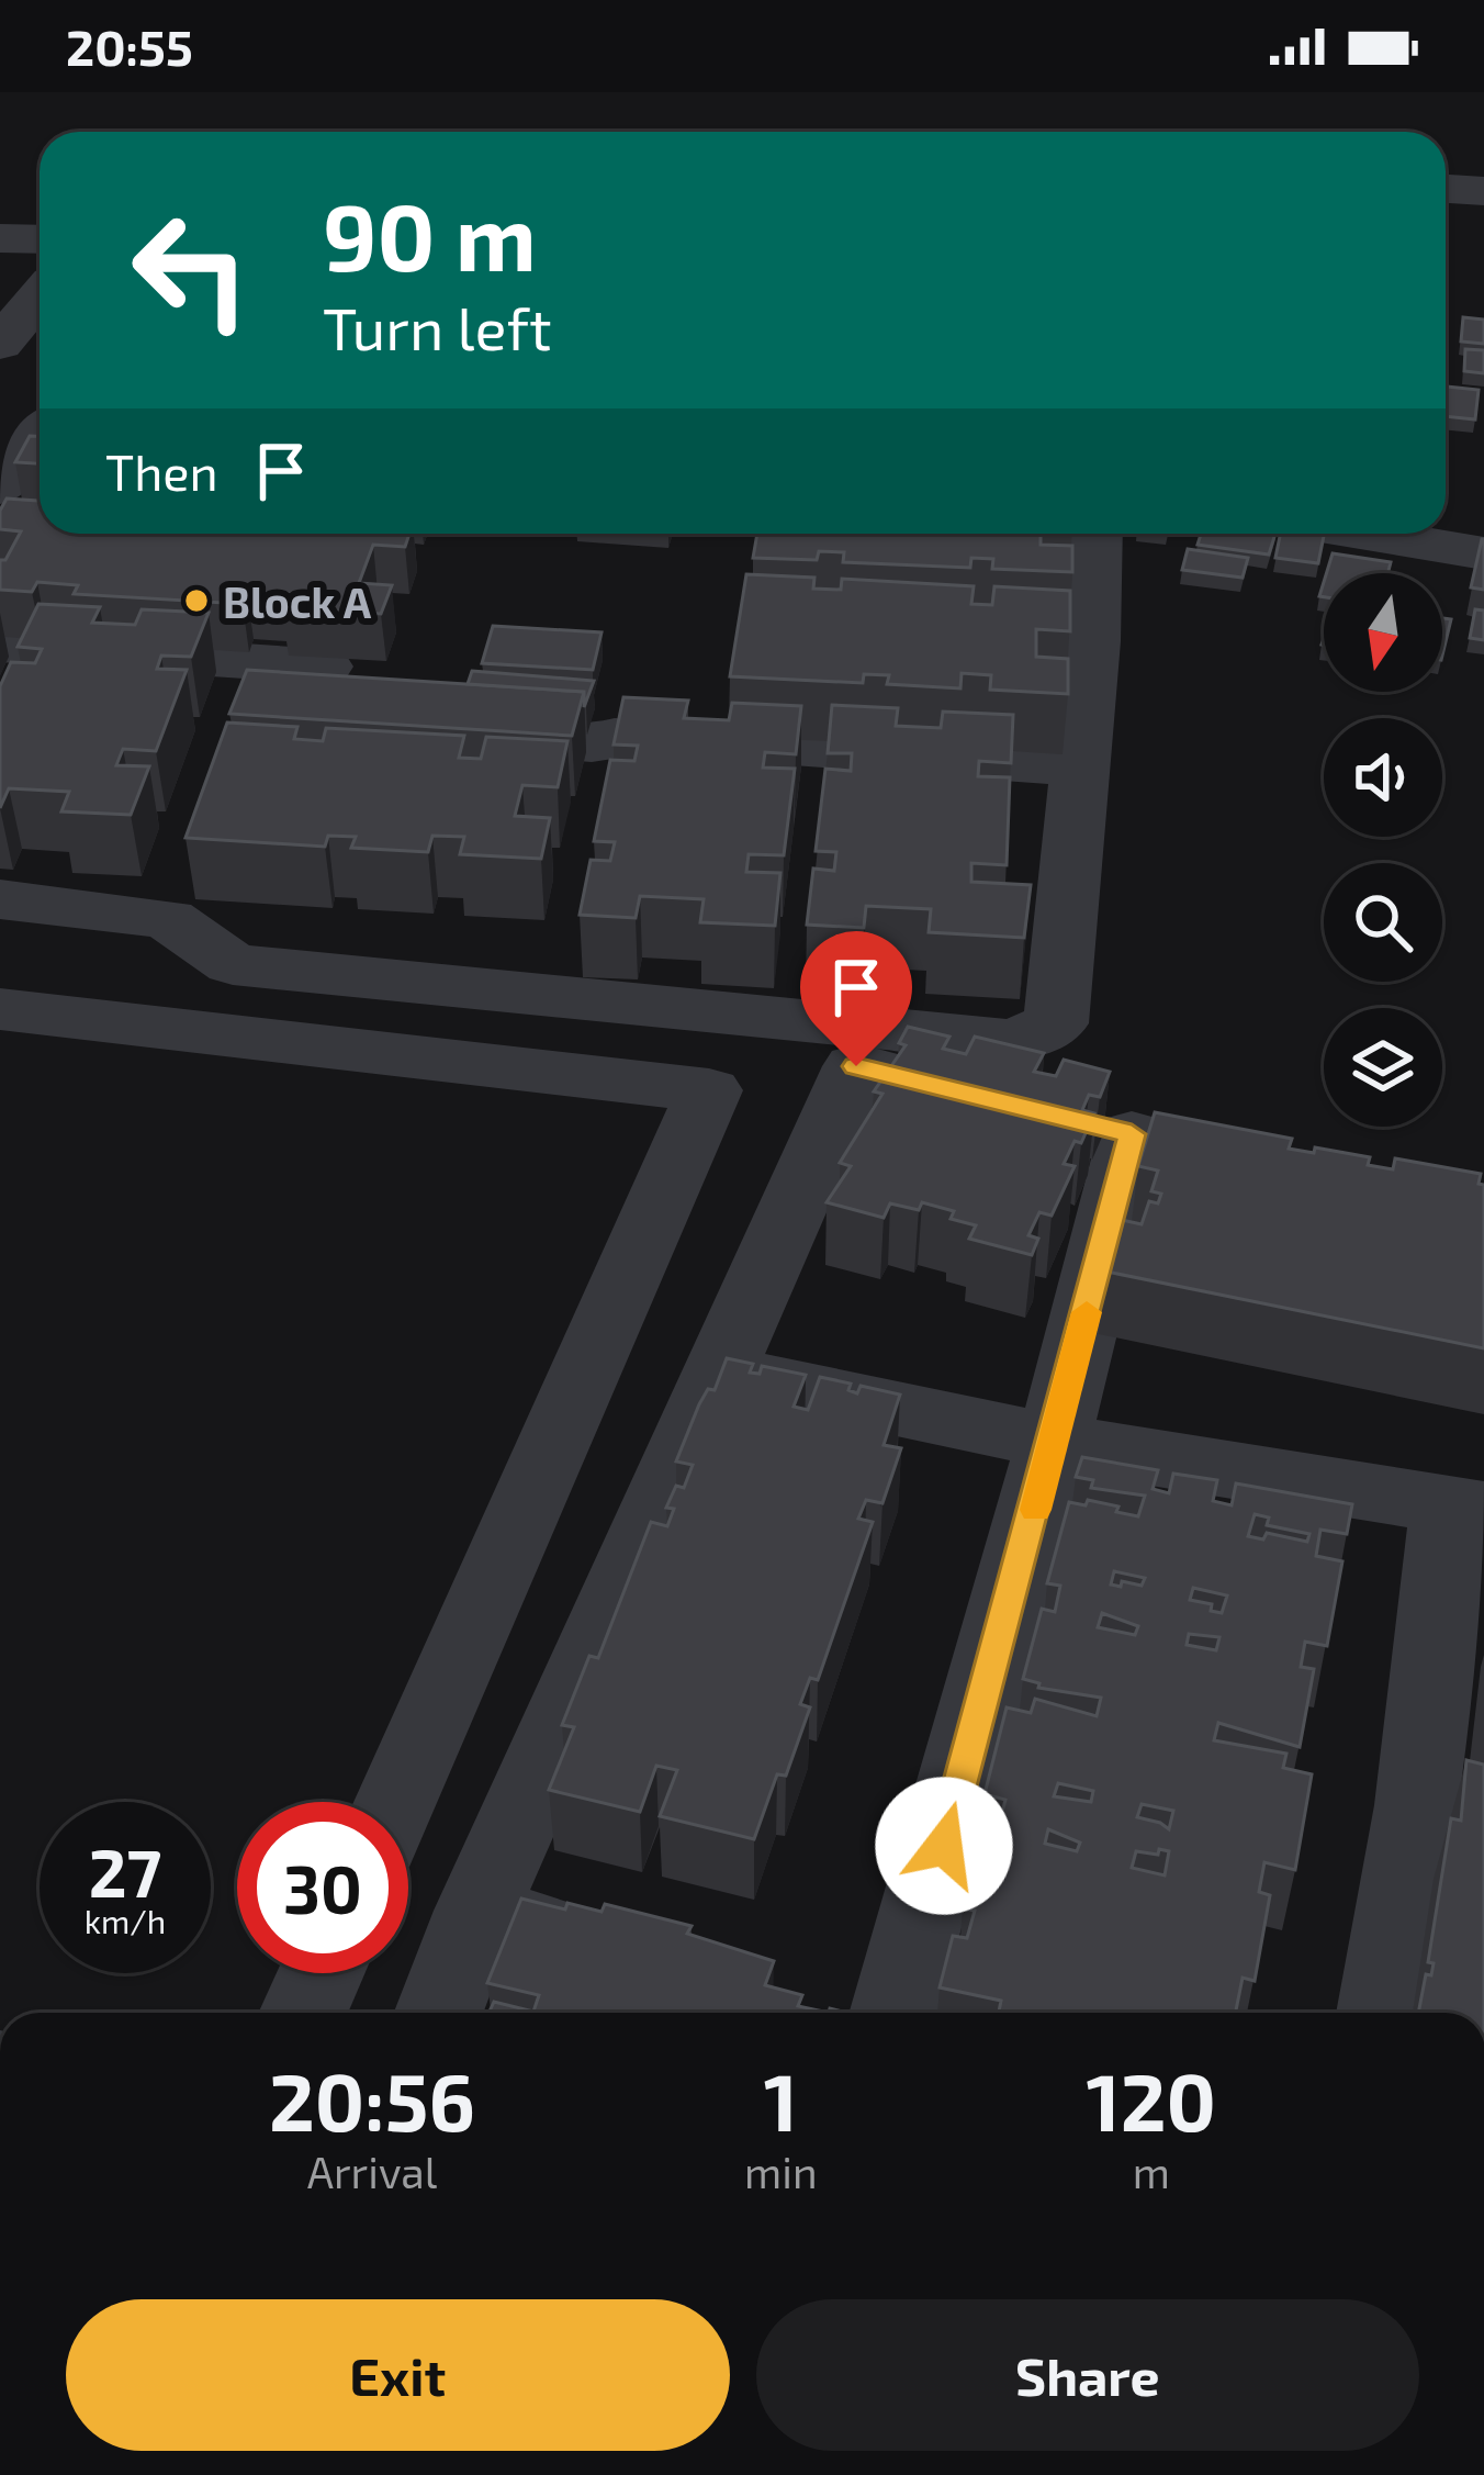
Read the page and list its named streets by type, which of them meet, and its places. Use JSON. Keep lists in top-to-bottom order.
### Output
{
  "places": ["Block A"],
  "north": "bottom",
  "page": {
    "status": "20:55",
    "turn": ["90 m", "Turn left"],
    "then": "Then",
    "speed": "27 km/h",
    "limit": "30",
    "eta": [
      "20:56",
      "Arrival",
      "1",
      "min",
      "120",
      "m"
    ],
    "buttons": ["Exit", "Share"]
  }
}
